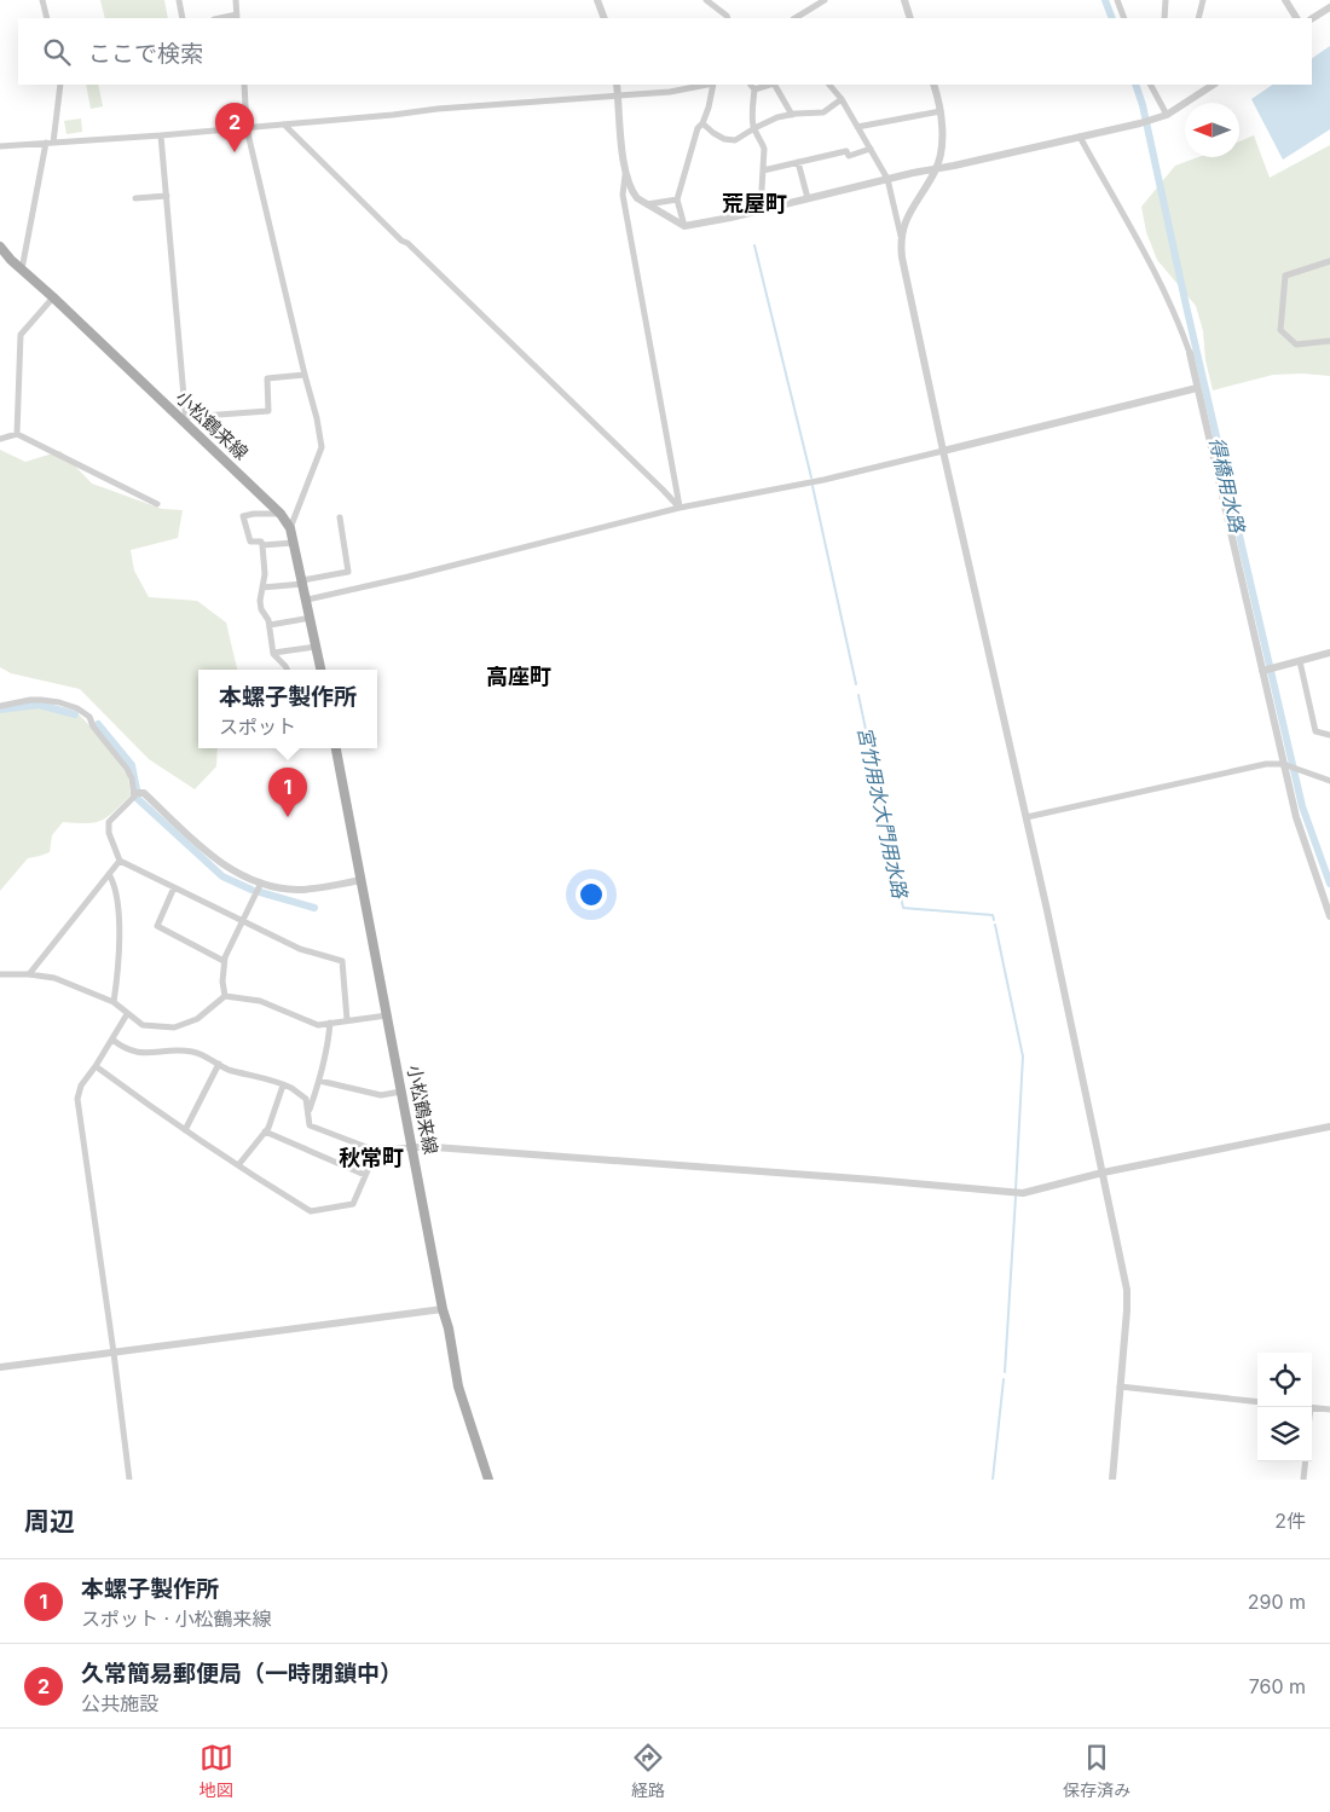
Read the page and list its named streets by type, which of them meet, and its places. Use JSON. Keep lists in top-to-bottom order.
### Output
{
  "streets": {
    "main road": ["小松鶴来線"]
  },
  "districts": ["荒屋町", "高座町", "秋常町"],
  "water": ["得橋用水路", "宮竹用水大門用水路"],
  "north": "left",
  "page": {
    "search": "ここで検索",
    "pins": ["2", "1"],
    "popup": ["本螺子製作所", "スポット"],
    "heading": ["周辺", "2件"],
    "list": [
      {
        "mark": "1",
        "name": "本螺子製作所",
        "note": "スポット · 小松鶴来線",
        "value": "290 m"
      },
      {
        "mark": "2",
        "name": "久常簡易郵便局（一時閉鎖中）",
        "note": "公共施設",
        "value": "760 m"
      }
    ],
    "nav": ["地図", "経路", "保存済み"]
  }
}
